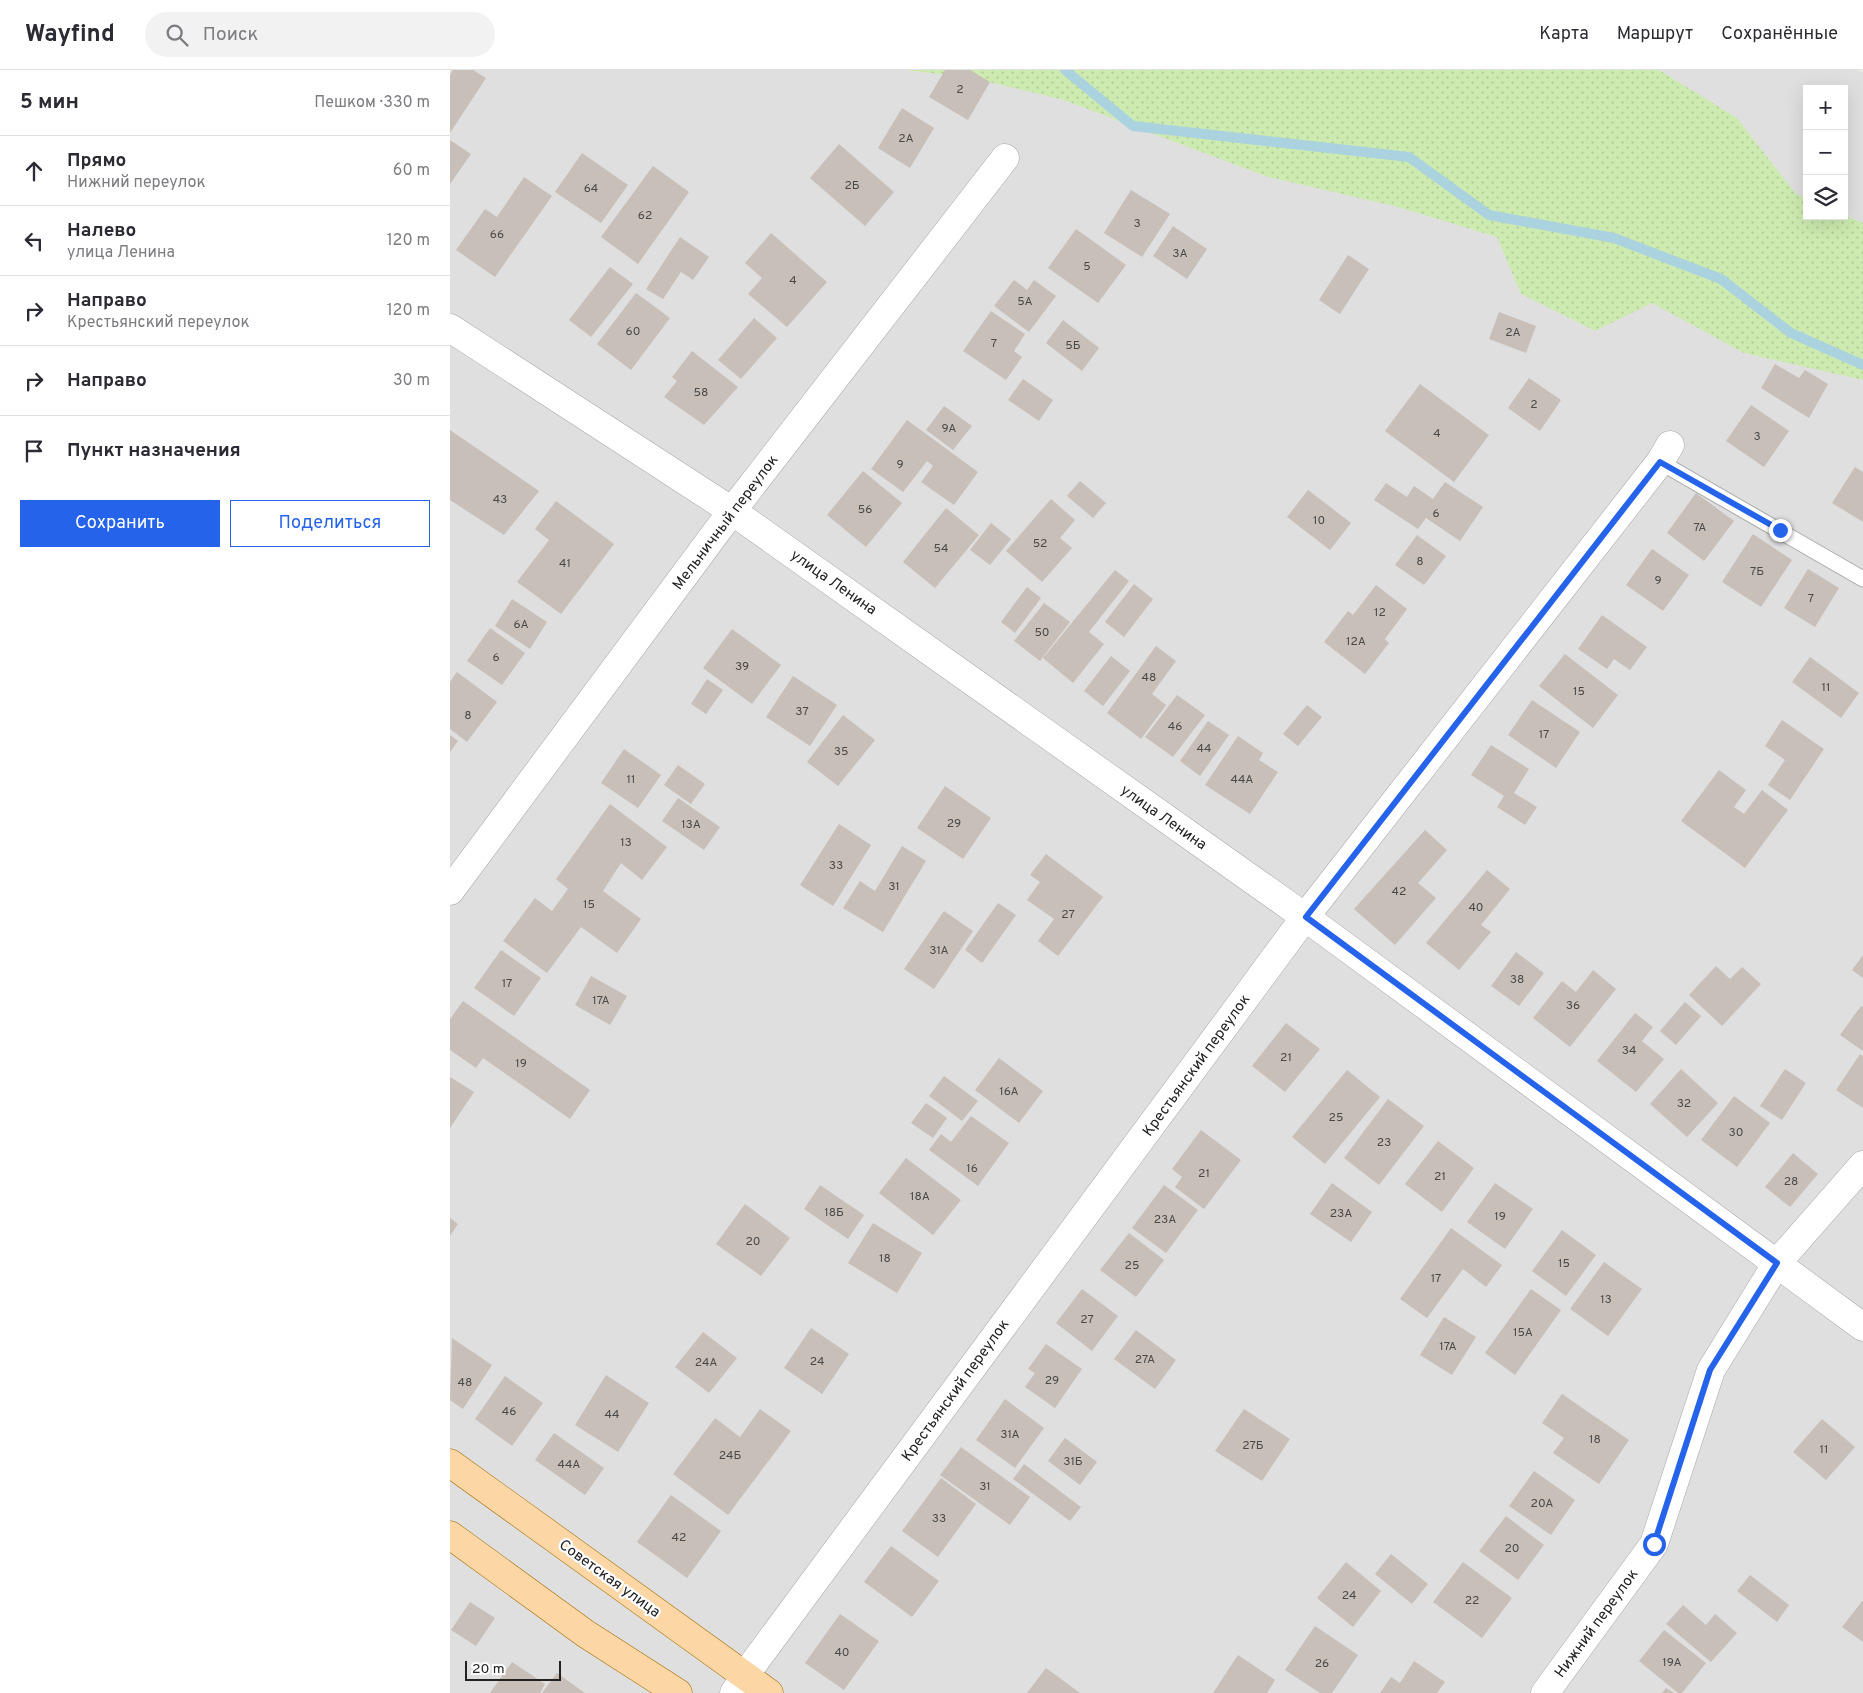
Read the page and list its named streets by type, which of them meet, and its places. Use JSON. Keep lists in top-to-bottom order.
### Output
{
  "streets": {
    "main road": ["Советская улица"],
    "street": [
      "Мельничный переулок",
      "улица Ленина",
      "Крестьянский переулок",
      "Нижний переулок"
    ]
  },
  "crossings": [
    ["Мельничный переулок", "улица Ленина"],
    ["улица Ленина", "Крестьянский переулок"],
    ["улица Ленина", "Нижний переулок"],
    ["Крестьянский переулок", "Советская улица"]
  ],
  "house_numbers": [
    "2",
    "2А",
    "2Б",
    "64",
    "62",
    "3",
    "66",
    "3А",
    "5",
    "4",
    "5А",
    "60",
    "2А",
    "7",
    "5Б",
    "58",
    "2",
    "9А",
    "4",
    "3",
    "9",
    "43",
    "56",
    "6",
    "10",
    "7А",
    "52",
    "54",
    "8",
    "41",
    "7Б",
    "9",
    "7",
    "12",
    "6А",
    "50",
    "12А",
    "6",
    "39",
    "48",
    "11",
    "15",
    "37",
    "8",
    "46",
    "17",
    "44",
    "35",
    "11",
    "44А",
    "29",
    "13А",
    "13",
    "33",
    "31",
    "42",
    "15",
    "40",
    "27",
    "31А",
    "38",
    "17",
    "17А",
    "36",
    "34",
    "21",
    "19",
    "16А",
    "32",
    "25",
    "30",
    "23",
    "16",
    "21",
    "21",
    "28",
    "18А",
    "18Б",
    "23А",
    "19",
    "23А",
    "20",
    "18",
    "15",
    "25",
    "17",
    "13",
    "27",
    "15А",
    "17А",
    "27А",
    "24",
    "24А",
    "29",
    "48",
    "46",
    "44",
    "31А",
    "18",
    "27Б",
    "11",
    "24Б",
    "31Б",
    "44А",
    "31",
    "20А",
    "33",
    "42",
    "20",
    "24",
    "22",
    "40",
    "19А",
    "26"
  ],
  "scale_bar": "20 m",
  "page": {
    "header": "Wayfind",
    "search": "Поиск",
    "nav": ["Карта", "Маршрут", "Сохранённые"],
    "heading": ["5 мин", "Пешком · 330 m"],
    "map_buttons": ["+", "−"],
    "list": [
      ["Прямо", "Нижний переулок", "60 m"],
      ["Налево", "улица Ленина", "120 m"],
      ["Направо", "Крестьянский переулок", "120 m"],
      ["Направо", "30 m"],
      "Пункт назначения"
    ],
    "buttons": ["Сохранить", "Поделиться"],
    "scale": "20 m"
  }
}
